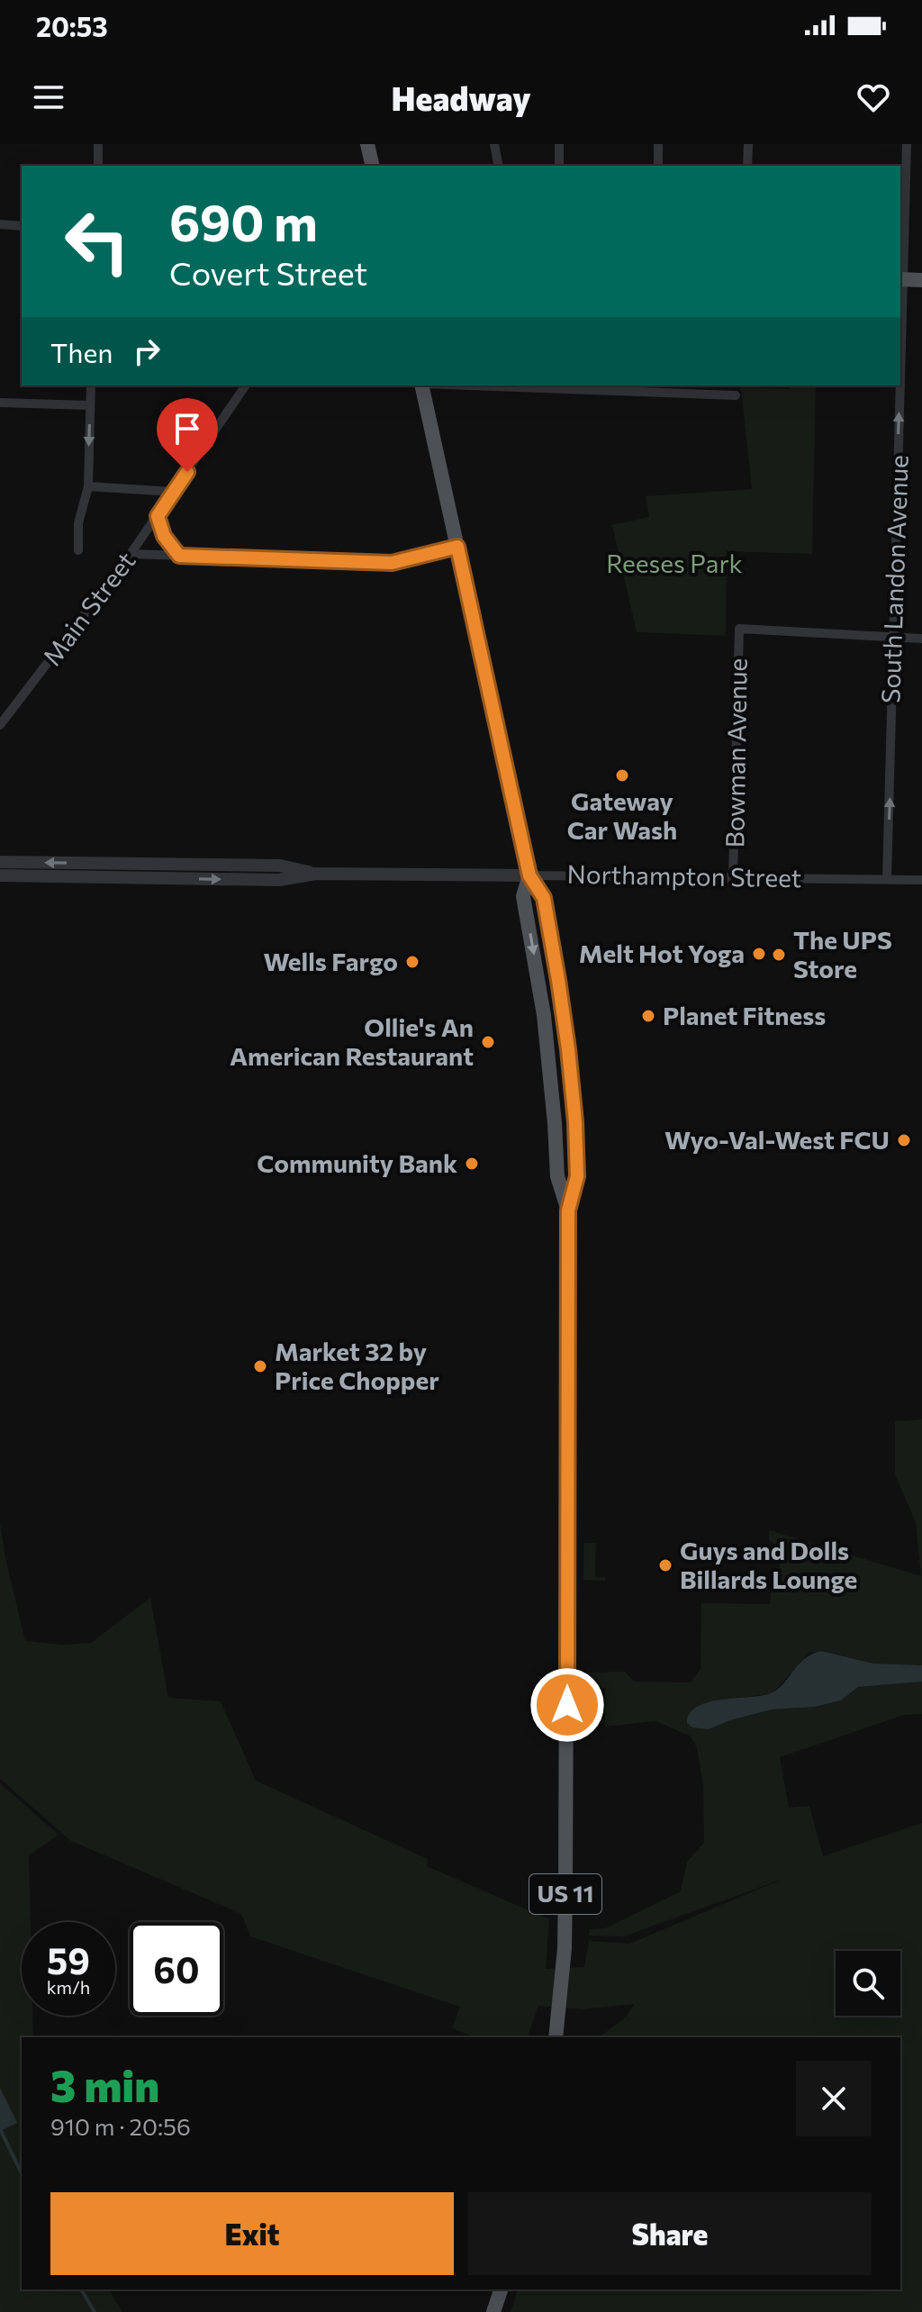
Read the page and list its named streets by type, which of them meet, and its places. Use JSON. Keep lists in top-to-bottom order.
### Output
{
  "streets": {
    "main road": ["US 11"],
    "street": [
      "South Landon Avenue",
      "Main Street",
      "Bowman Avenue",
      "Northampton Street"
    ]
  },
  "crossings": [
    ["South Landon Avenue", "Bowman Avenue"],
    ["South Landon Avenue", "Northampton Street"],
    ["Bowman Avenue", "Northampton Street"],
    ["Northampton Street", "US 11"]
  ],
  "one_way": ["South Landon Avenue"],
  "parks": ["Reeses Park"],
  "places": [
    "Gateway Car Wash",
    "Melt Hot Yoga",
    "The UPS Store",
    "Wells Fargo",
    "Planet Fitness",
    "Ollie's An American Restaurant",
    "Wyo-Val-West FCU",
    "Community Bank",
    "Market 32 by Price Chopper",
    "Guys and Dolls Billards Lounge"
  ],
  "page": {
    "status": "20:53",
    "header": "Headway",
    "turn": ["690 m", "Covert Street"],
    "then": "Then",
    "speed": "59 km/h",
    "limit": "60",
    "heading": ["3 min", "910 m · 20:56"],
    "buttons": ["Exit", "Share"]
  }
}
